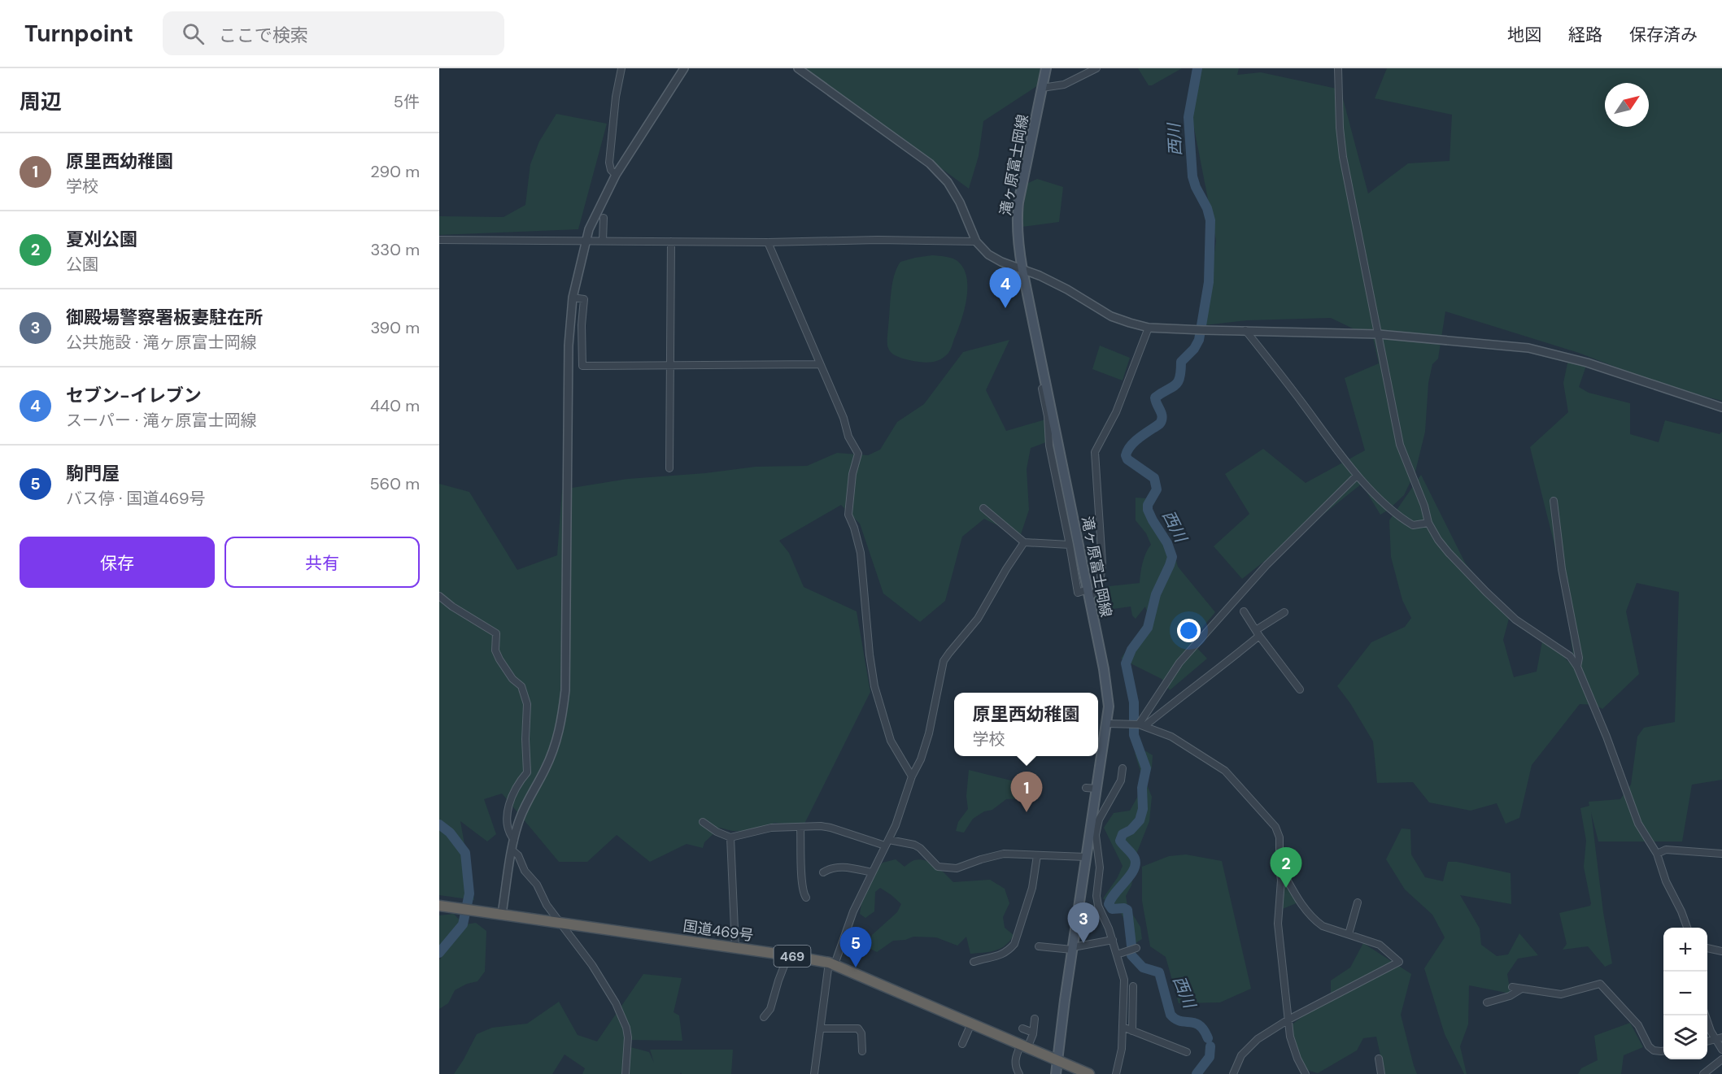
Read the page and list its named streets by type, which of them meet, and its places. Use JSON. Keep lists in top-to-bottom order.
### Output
{
  "streets": {
    "highway": ["国道469号", "469"],
    "main road": ["滝ヶ原富士岡線"]
  },
  "crossings": [
    ["滝ヶ原富士岡線", "国道469号"]
  ],
  "water": ["西川"],
  "north": "top right",
  "page": {
    "header": "Turnpoint",
    "search": "ここで検索",
    "nav": ["地図", "経路", "保存済み"],
    "heading": ["周辺", "5件"],
    "list": [
      {
        "mark": "1",
        "name": "原里西幼稚園",
        "note": "学校",
        "value": "290 m"
      },
      {
        "mark": "2",
        "name": "夏刈公園",
        "note": "公園",
        "value": "330 m"
      },
      {
        "mark": "3",
        "name": "御殿場警察署板妻駐在所",
        "note": "公共施設 · 滝ヶ原富士岡線",
        "value": "390 m"
      },
      {
        "mark": "4",
        "name": "セブン-イレブン",
        "note": "スーパー · 滝ヶ原富士岡線",
        "value": "440 m"
      },
      {
        "mark": "5",
        "name": "駒門屋",
        "note": "バス停 · 国道469号",
        "value": "560 m"
      }
    ],
    "pins": [
      "4",
      "1",
      "2",
      "3",
      "5"
    ],
    "buttons": ["保存", "共有"],
    "popup": ["原里西幼稚園", "学校"],
    "map_buttons": ["+", "−"]
  }
}
